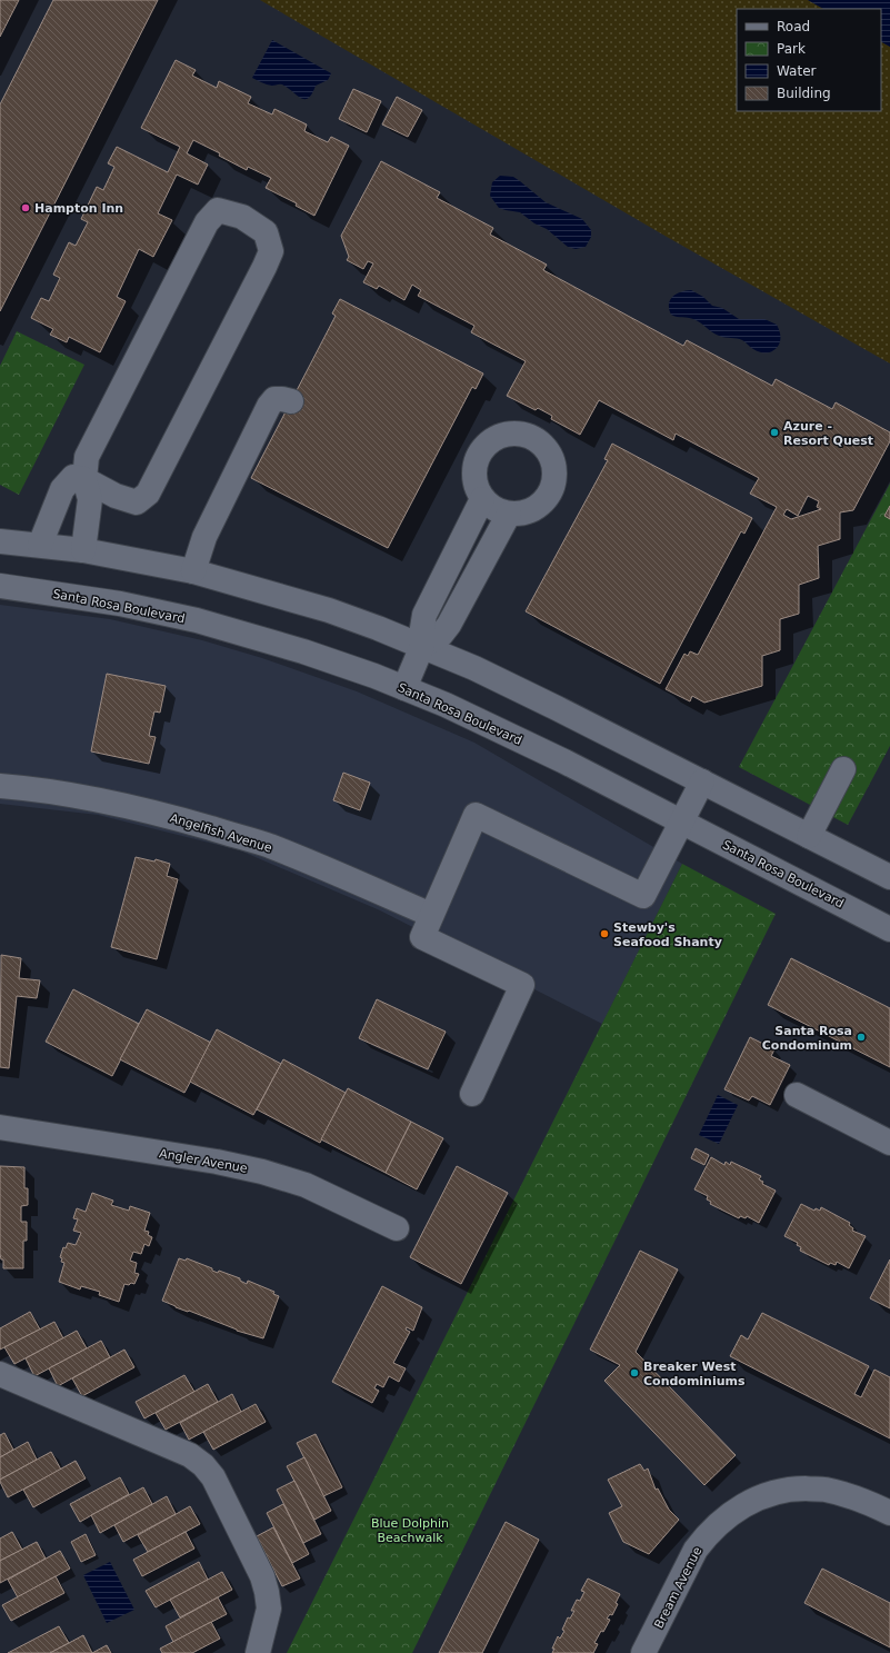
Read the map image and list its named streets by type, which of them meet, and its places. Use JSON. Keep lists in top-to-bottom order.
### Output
{
  "streets": {
    "street": [
      "Santa Rosa Boulevard",
      "Angelfish Avenue",
      "Angler Avenue",
      "Bream Avenue"
    ]
  },
  "parks": ["Blue Dolphin Beachwalk"],
  "places": [
    "Hampton Inn",
    "Azure - Resort Quest",
    "Stewby's Seafood Shanty",
    "Santa Rosa Condominum",
    "Breaker West Condominiums"
  ],
  "legend": [
    "Road",
    "Park",
    "Water",
    "Building"
  ]
}
